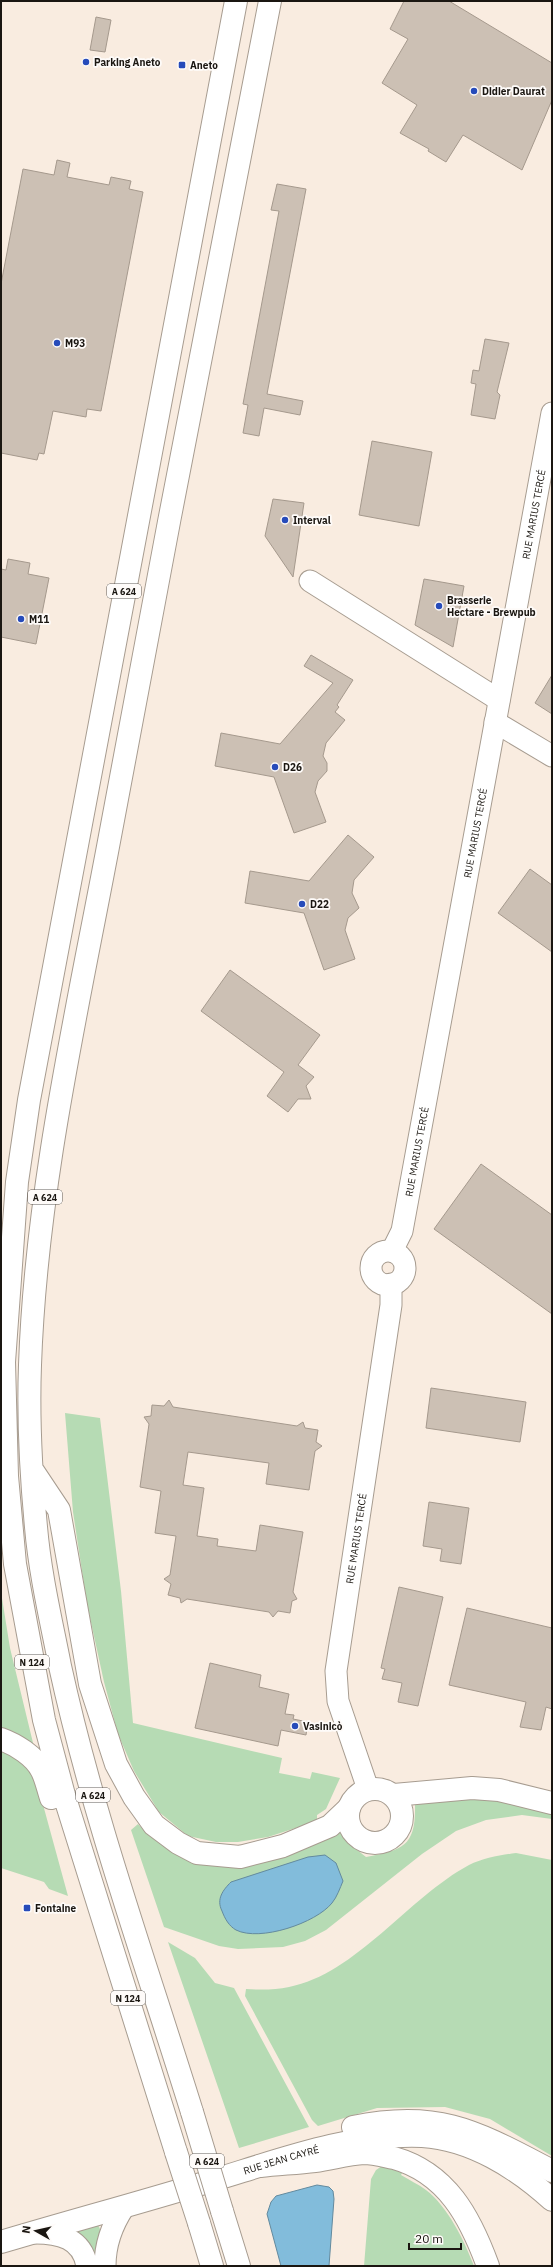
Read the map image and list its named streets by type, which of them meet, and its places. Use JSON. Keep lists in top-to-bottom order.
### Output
{
  "streets": {
    "main road": ["A 624", "N 124", "RUE JEAN CAYRÉ"],
    "street": ["RUE MARIUS TERCÉ"]
  },
  "crossings": [
    ["A 624", "N 124"]
  ],
  "places": {
    "other": [
      "Parking Aneto",
      "Didier Daurat",
      "M93",
      "Interval",
      "Brasserie Hectare - Brewpub",
      "M11",
      "D26",
      "D22",
      "Vasinicò"
    ],
    "transit": ["Aneto", "Fontaine"]
  },
  "scale_bar": "20 m",
  "north": "left"
}
